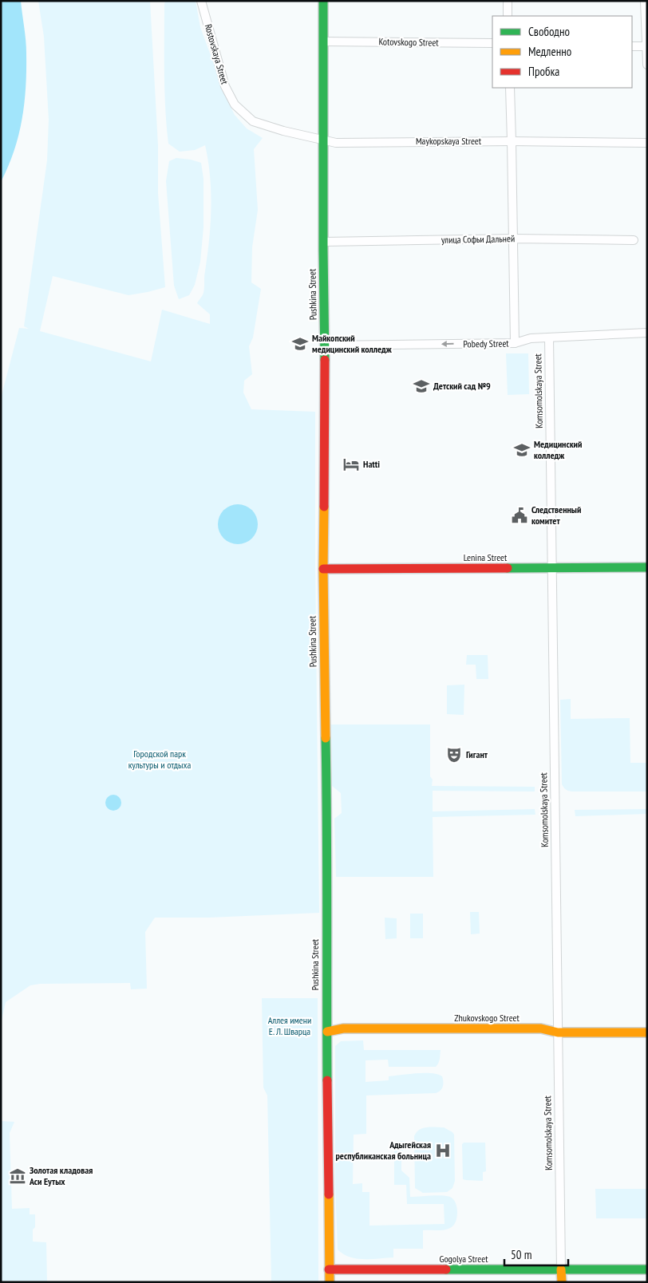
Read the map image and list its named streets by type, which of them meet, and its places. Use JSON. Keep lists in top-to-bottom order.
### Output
{
  "streets": {
    "main road": [
      "Pushkina Street",
      "Komsomolskaya Street",
      "Lenina Street",
      "Zhukovskogo Street",
      "Gogolya Street"
    ],
    "street": [
      "Kotovskogo Street",
      "Rostovskaya Street",
      "Maykopskaya Street",
      "улица Софьи Дальней",
      "Pobedy Street"
    ]
  },
  "crossings": [
    ["Kotovskogo Street", "Pushkina Street"],
    ["Rostovskaya Street", "Maykopskaya Street"],
    ["Maykopskaya Street", "Pushkina Street"],
    ["улица Софьи Дальней", "Pushkina Street"],
    ["Pushkina Street", "Pobedy Street"],
    ["Pushkina Street", "Lenina Street"],
    ["Pushkina Street", "Zhukovskogo Street"],
    ["Pushkina Street", "Gogolya Street"],
    ["Pobedy Street", "Komsomolskaya Street"],
    ["Komsomolskaya Street", "Lenina Street"],
    ["Komsomolskaya Street", "Zhukovskogo Street"],
    ["Komsomolskaya Street", "Gogolya Street"]
  ],
  "one_way": ["Pobedy Street"],
  "parks": ["Городской парк культуры и отдыха", "Аллея имени Е. Л. Шварца"],
  "places": {
    "school or university": ["Майкопский медицинский колледж", "Детский сад №9", "Медицинский колледж"],
    "hotel": ["Hatti"],
    "public building": ["Следственный комитет"],
    "theatre": ["Гигант"],
    "hospital": ["Адыгейская республиканская больница"],
    "museum": ["Золотая кладовая Аси Еутых"]
  },
  "legend": ["Свободно", "Медленно", "Пробка"],
  "scale_bar": "50 m"
}
